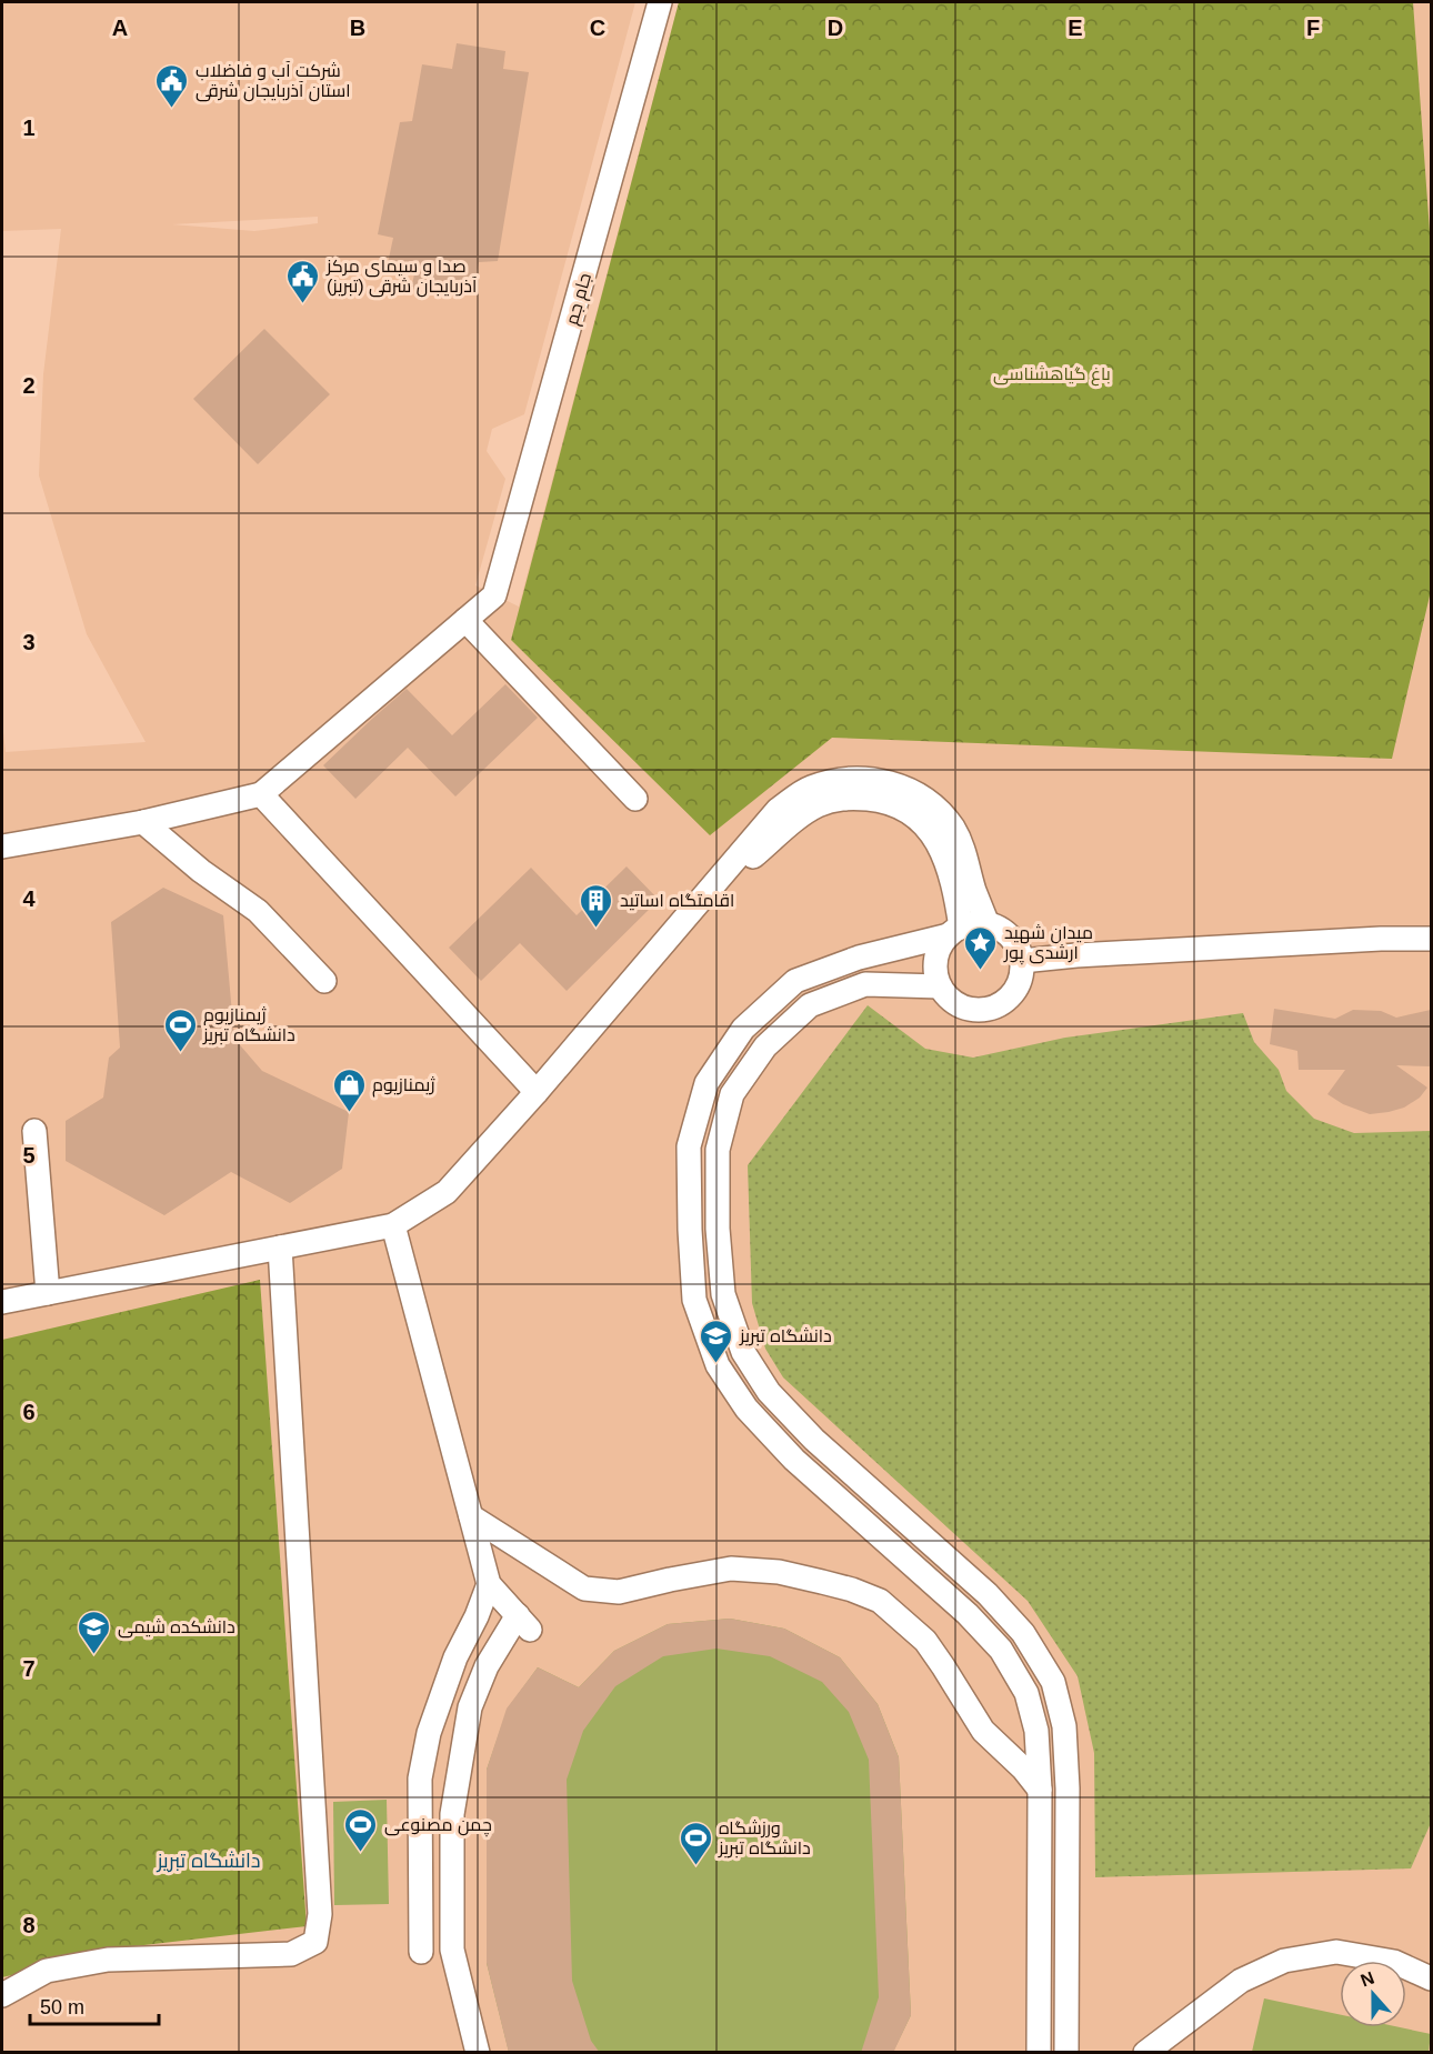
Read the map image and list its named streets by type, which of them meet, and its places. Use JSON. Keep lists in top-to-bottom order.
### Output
{
  "streets": {
    "street": ["جام جم"]
  },
  "districts": ["دانشگاه تبریز"],
  "parks": ["باغ گیاهشناسی"],
  "places": {
    "public building": ["شرکت آب و فاضلاب استان آذربایجان شرقی", "صدا و سیمای مرکز آذربایجان شرقی (تبریز)"],
    "building": ["اقامتگاه اساتید"],
    "place": ["میدان شهید ارشدی پور"],
    "sports": ["ژیمنازیوم دانشگاه تبریز", "چمن مصنوعی", "ورزشگاه دانشگاه تبریز"],
    "shop": ["ژیمنازیوم"],
    "school or university": ["دانشگاه تبریز", "دانشکده شیمی"]
  },
  "scale_bar": "50 m",
  "north": "top",
  "grid": {
    "columns": [
      "A",
      "B",
      "C",
      "D",
      "E",
      "F"
    ],
    "rows": [
      "1",
      "2",
      "3",
      "4",
      "5",
      "6",
      "7",
      "8"
    ]
  }
}
